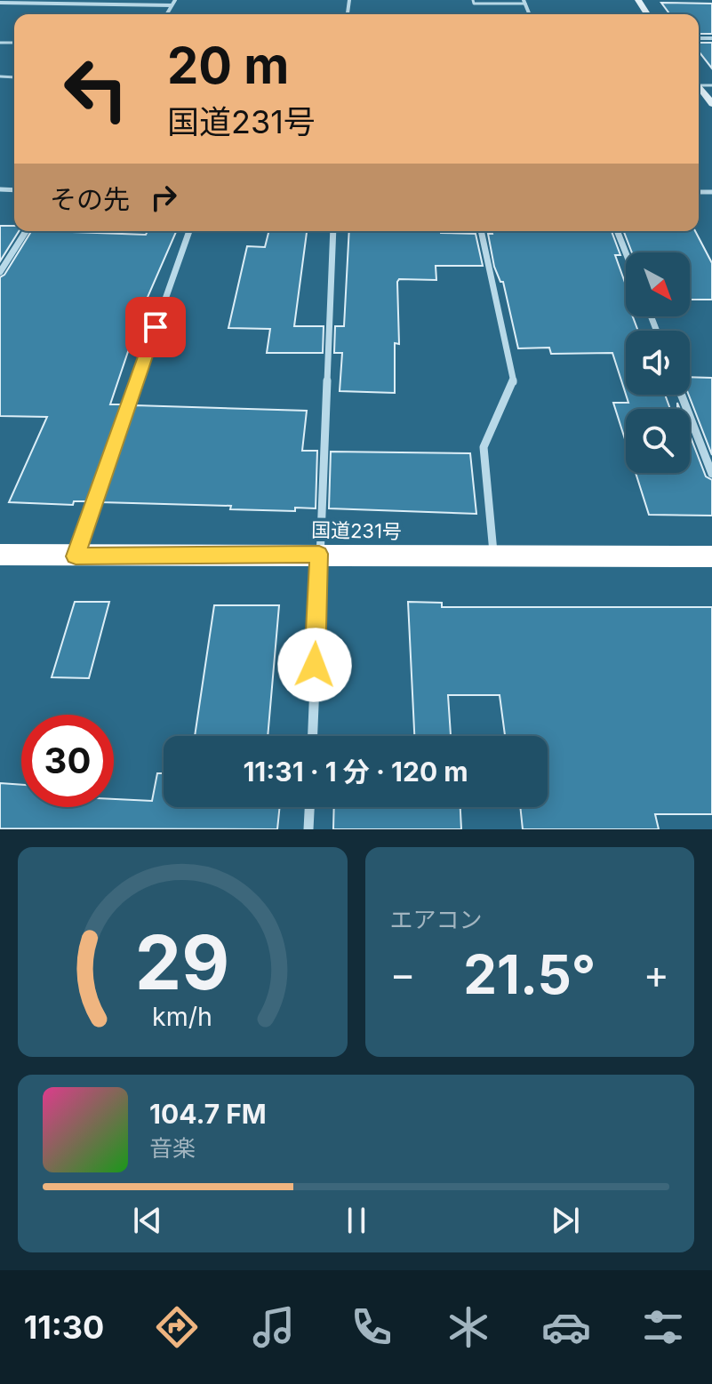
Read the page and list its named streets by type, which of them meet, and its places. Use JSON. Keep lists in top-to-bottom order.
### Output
{
  "streets": {
    "highway": ["国道231号"]
  },
  "north": "bottom right",
  "page": {
    "turn": ["20 m", "国道231号"],
    "then": "その先",
    "limit": "30",
    "trip": "11:31 · 1 分 · 120 m",
    "tile": "エアコン",
    "heat": ["−", "21.5°", "+"],
    "song": ["104.7 FM", "音楽"],
    "tabs": "11:30",
    "gauge": ["29", "km/h"]
  }
}
